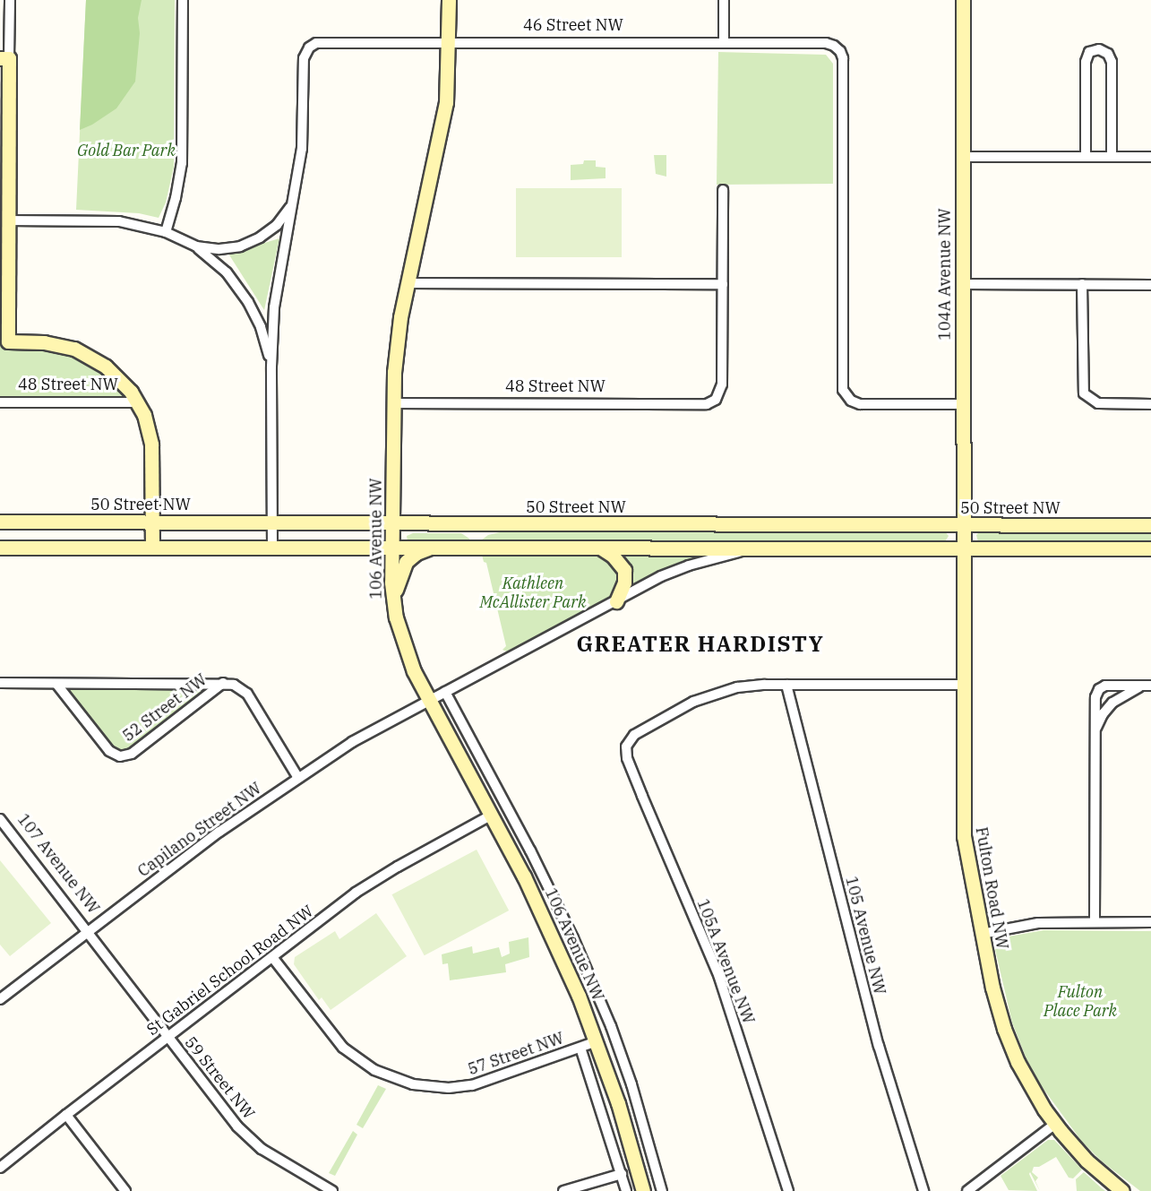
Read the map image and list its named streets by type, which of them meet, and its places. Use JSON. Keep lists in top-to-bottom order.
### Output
{
  "streets": {
    "street": [
      "46 Street NW",
      "104A Avenue NW",
      "48 Street NW",
      "50 Street NW",
      "106 Avenue NW",
      "52 Street NW",
      "Capilano Street NW",
      "107 Avenue NW",
      "Fulton Road NW",
      "105 Avenue NW",
      "105A Avenue NW",
      "St Gabriel School Road NW",
      "57 Street NW",
      "59 Street NW"
    ]
  },
  "crossings": [
    ["46 Street NW", "104A Avenue NW"],
    ["46 Street NW", "106 Avenue NW"],
    ["104A Avenue NW", "50 Street NW"],
    ["104A Avenue NW", "Fulton Road NW"],
    ["48 Street NW", "106 Avenue NW"],
    ["50 Street NW", "106 Avenue NW"],
    ["106 Avenue NW", "Capilano Street NW"],
    ["106 Avenue NW", "St Gabriel School Road NW"],
    ["106 Avenue NW", "57 Street NW"],
    ["Capilano Street NW", "107 Avenue NW"],
    ["Capilano Street NW", "59 Street NW"],
    ["107 Avenue NW", "59 Street NW"],
    ["105 Avenue NW", "105A Avenue NW"],
    ["St Gabriel School Road NW", "57 Street NW"],
    ["St Gabriel School Road NW", "59 Street NW"]
  ],
  "districts": ["GREATER HARDISTY"],
  "parks": ["Gold Bar Park", "Kathleen McAllister Park", "Fulton Place Park"]
}
